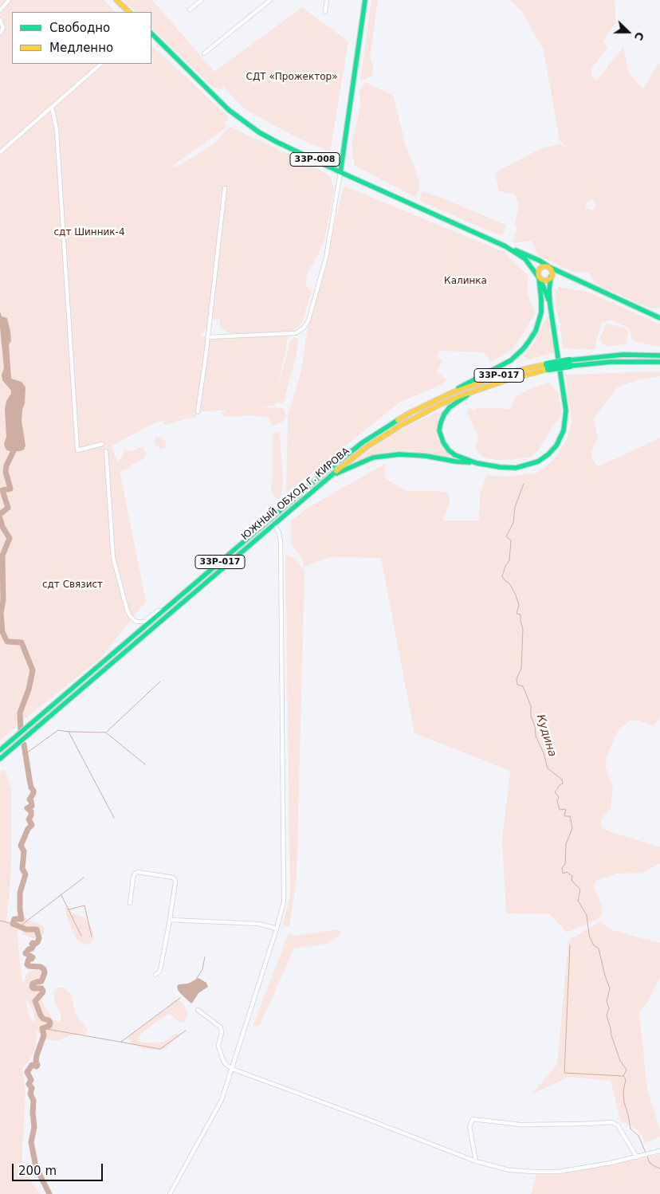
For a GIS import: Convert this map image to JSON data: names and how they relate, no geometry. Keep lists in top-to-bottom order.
{
  "streets": {
    "main road": ["33Р-008", "33Р-017", "ЮЖНЫЙ ОБХОД Г. КИРОВА"]
  },
  "water": ["Кудина"],
  "parks": [
    "СДТ «Прожектор»",
    "сдт Шинник-4",
    "Калинка",
    "сдт Связист"
  ],
  "legend": ["Свободно", "Медленно"],
  "scale_bar": "200 m",
  "north": "right"
}
